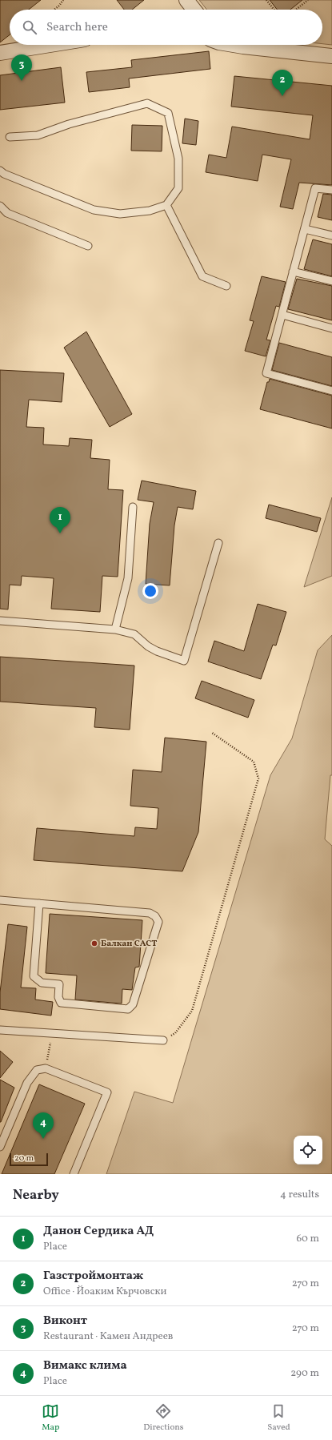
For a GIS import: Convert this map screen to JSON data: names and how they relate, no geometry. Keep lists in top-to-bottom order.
{
  "places": ["Балкан САСТ"],
  "scale_bar": "20 m",
  "page": {
    "search": "Search here",
    "pins": [
      "3",
      "2",
      "1",
      "4"
    ],
    "scale": "20 m",
    "heading": ["Nearby", "4 results"],
    "list": [
      {
        "mark": "1",
        "name": "Данон Сердика АД",
        "note": "Place",
        "value": "60 m"
      },
      {
        "mark": "2",
        "name": "Газстроймонтаж",
        "note": "Office · Йоаким Кърчовски",
        "value": "270 m"
      },
      {
        "mark": "3",
        "name": "Виконт",
        "note": "Restaurant · Камен Андреев",
        "value": "270 m"
      },
      {
        "mark": "4",
        "name": "Вимакс клима",
        "note": "Place",
        "value": "290 m"
      }
    ],
    "nav": ["Map", "Directions", "Saved"]
  }
}
